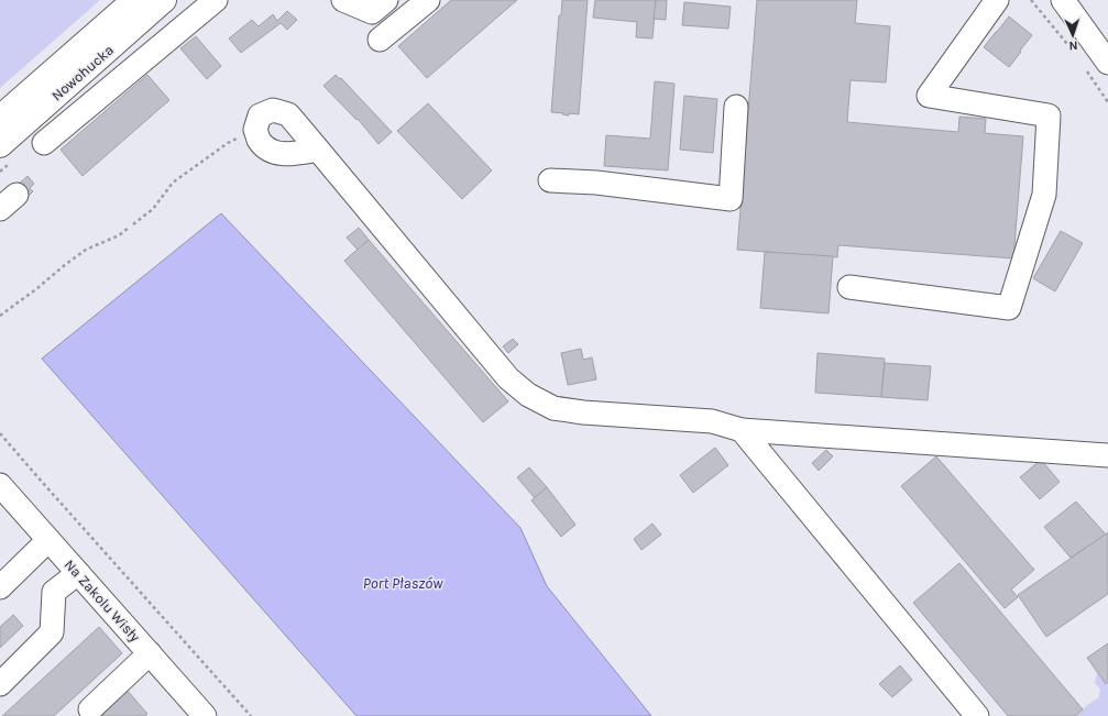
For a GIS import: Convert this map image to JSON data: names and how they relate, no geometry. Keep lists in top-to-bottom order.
{
  "streets": {
    "main road": ["Nowohucka"],
    "street": ["Na Zakolu Wisły"]
  },
  "water": ["Port Płaszów"],
  "north": "bottom"
}
